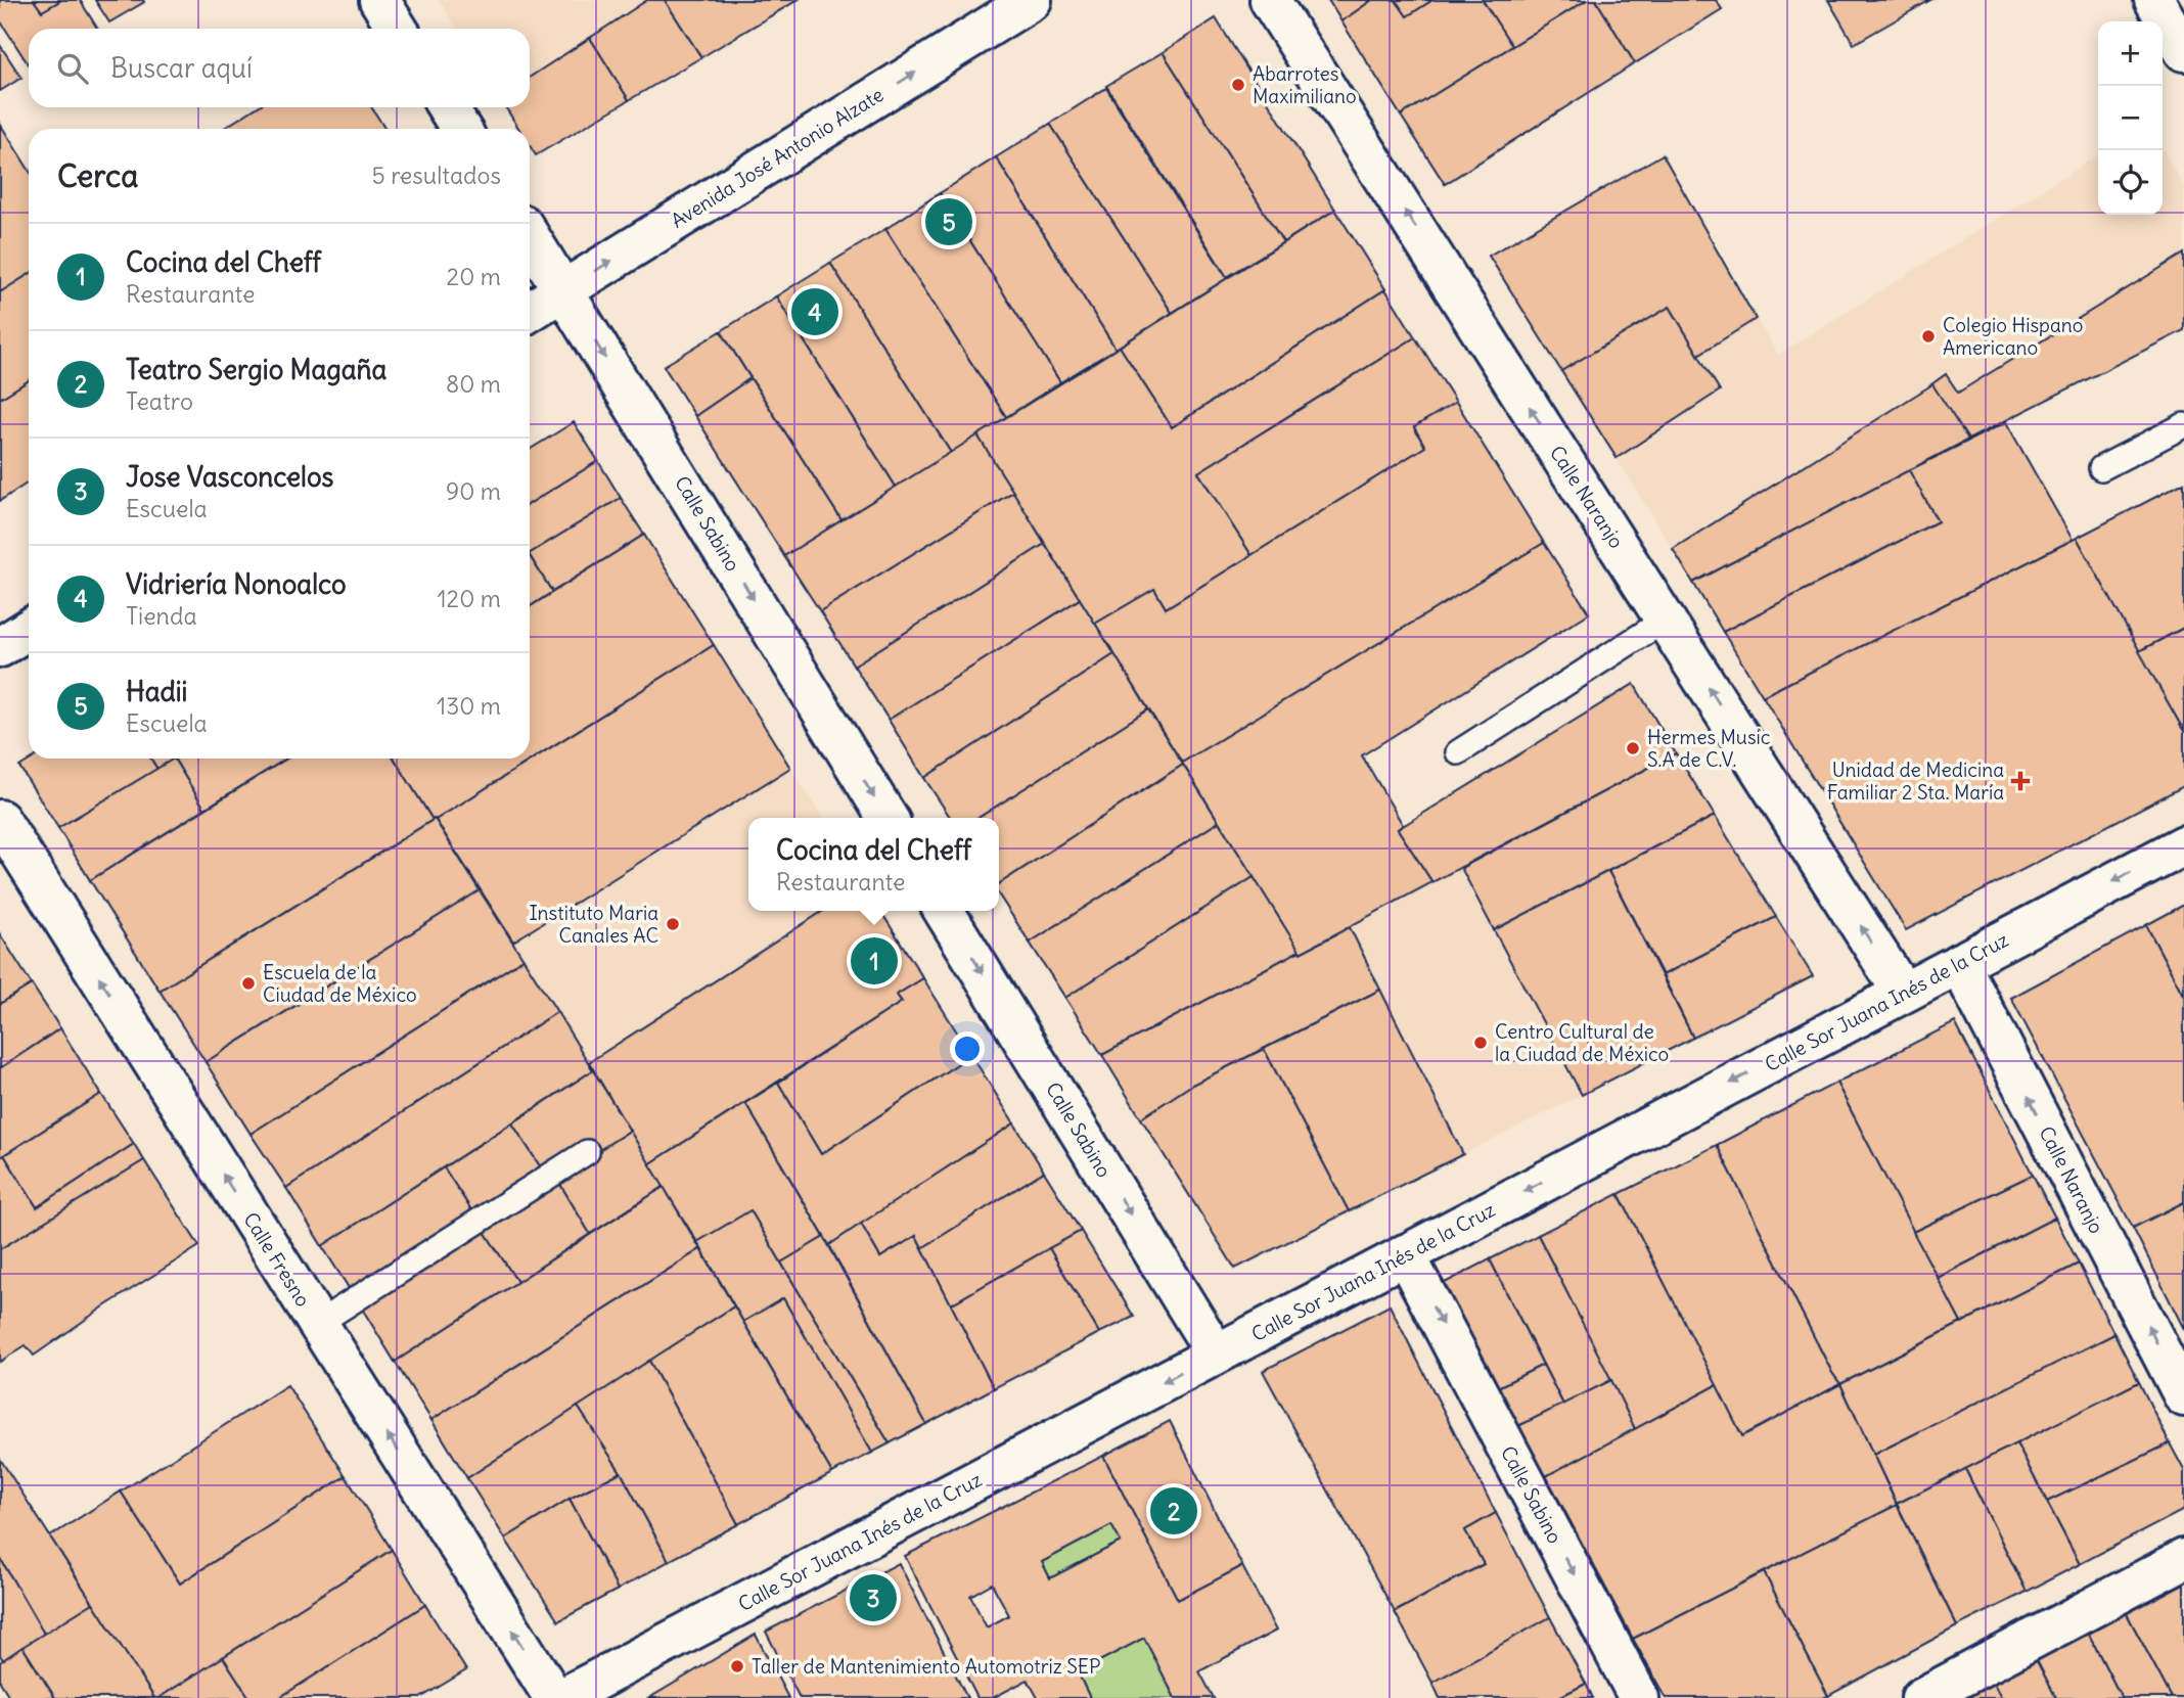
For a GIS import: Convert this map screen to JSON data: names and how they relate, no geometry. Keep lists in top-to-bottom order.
{
  "streets": {
    "street": [
      "Avenida José Antonio Alzate",
      "Calle Naranjo",
      "Calle Sabino",
      "Calle Sor Juana Inés de la Cruz",
      "Calle Fresno"
    ]
  },
  "crossings": [
    ["Avenida José Antonio Alzate", "Calle Sabino"],
    ["Calle Naranjo", "Calle Sor Juana Inés de la Cruz"],
    ["Calle Sabino", "Calle Sor Juana Inés de la Cruz"]
  ],
  "one_way": [
    "Avenida José Antonio Alzate",
    "Calle Naranjo",
    "Calle Sabino",
    "Calle Sor Juana Inés de la Cruz",
    "Calle Fresno"
  ],
  "places": {
    "other": [
      "Abarrotes Maximiliano",
      "Colegio Hispano Americano",
      "Hermes Music S.A de C.V.",
      "Instituto Maria Canales AC",
      "Escuela de la Ciudad de México",
      "Centro Cultural de la Ciudad de México",
      "Taller de Mantenimiento Automotriz SEP"
    ],
    "health": ["Unidad de Medicina Familiar 2 Sta. María"]
  },
  "page": {
    "map_buttons": ["+", "−"],
    "search": "Buscar aquí",
    "heading": ["Cerca", "5 resultados"],
    "pins": [
      "5",
      "4",
      "1",
      "2",
      "3"
    ],
    "list": [
      {
        "mark": "1",
        "name": "Cocina del Cheff",
        "note": "Restaurante",
        "value": "20 m"
      },
      {
        "mark": "2",
        "name": "Teatro Sergio Magaña",
        "note": "Teatro",
        "value": "80 m"
      },
      {
        "mark": "3",
        "name": "Jose Vasconcelos",
        "note": "Escuela",
        "value": "90 m"
      },
      {
        "mark": "4",
        "name": "Vidriería Nonoalco",
        "note": "Tienda",
        "value": "120 m"
      },
      {
        "mark": "5",
        "name": "Hadii",
        "note": "Escuela",
        "value": "130 m"
      }
    ],
    "popup": ["Cocina del Cheff", "Restaurante"]
  }
}
